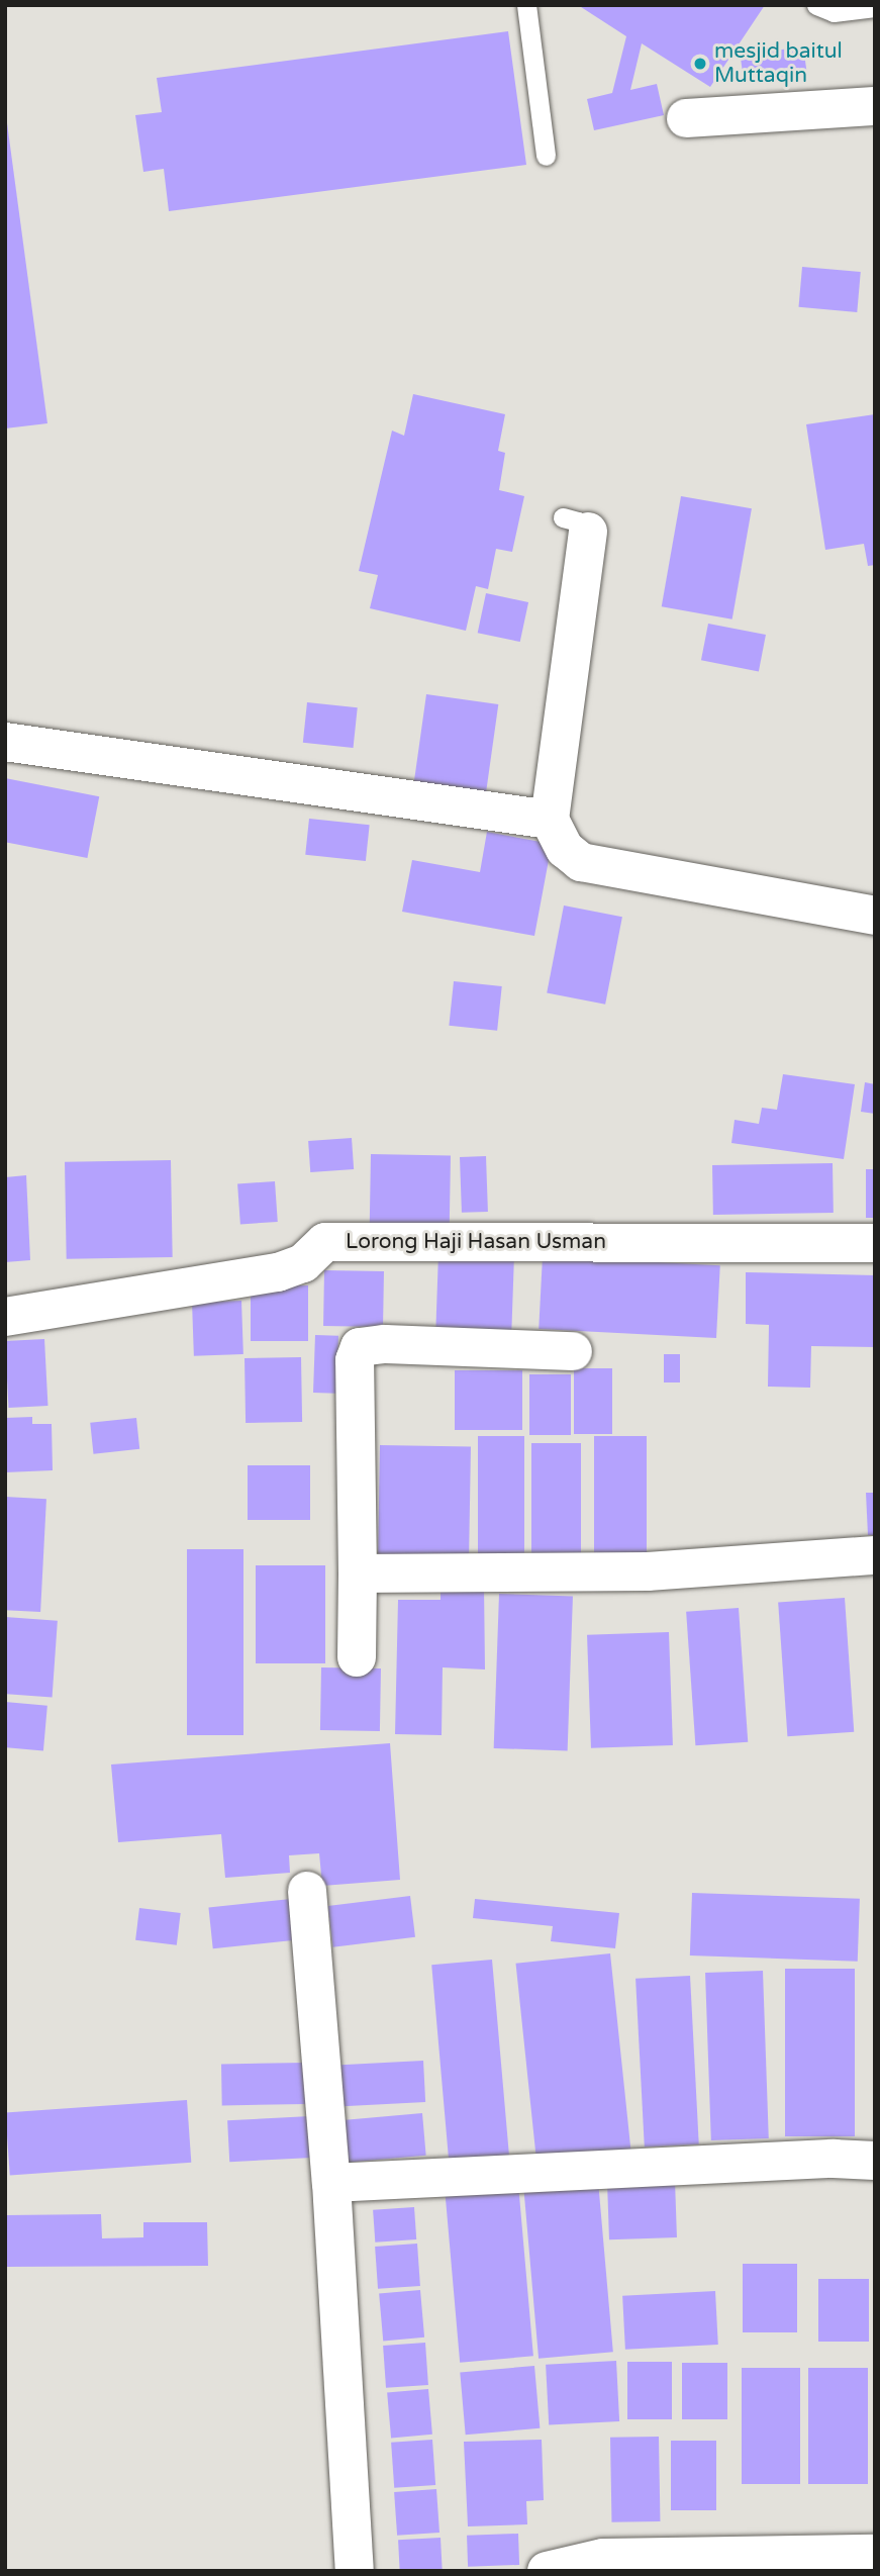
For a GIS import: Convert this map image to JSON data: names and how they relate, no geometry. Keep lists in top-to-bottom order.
{
  "streets": {
    "street": ["Lorong Haji Hasan Usman"]
  },
  "places": ["mesjid baitul Muttaqin"]
}
